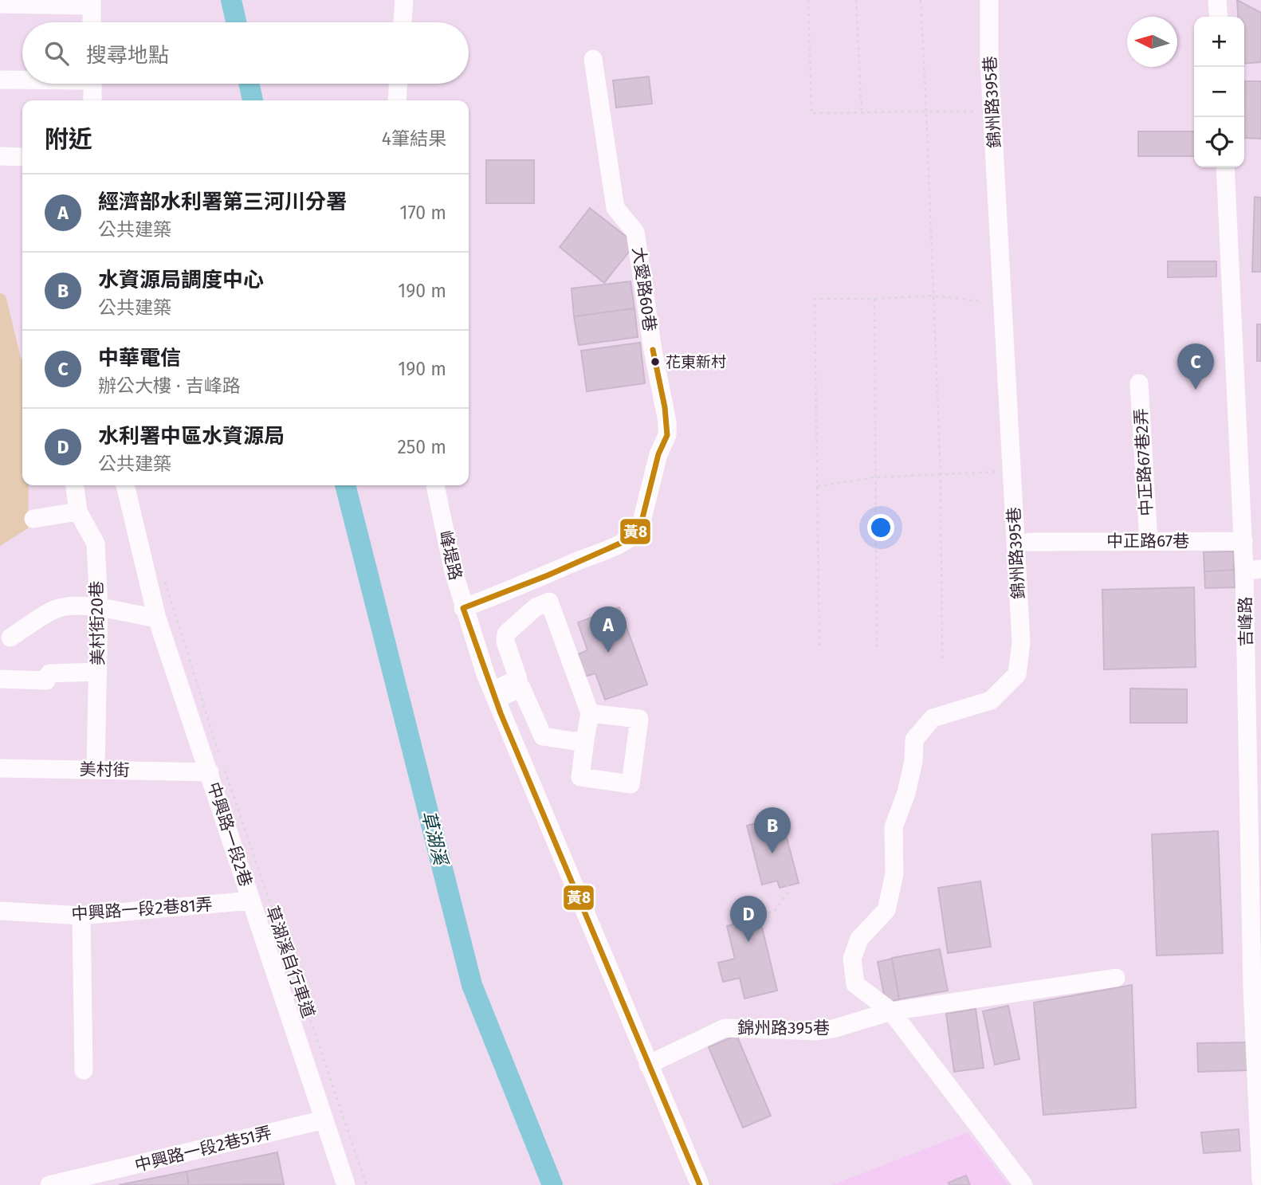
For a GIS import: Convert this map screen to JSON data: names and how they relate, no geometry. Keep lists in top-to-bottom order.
{
  "streets": {
    "street": [
      "錦州路395巷",
      "大愛路60巷",
      "中正路67巷2弄",
      "中正路67巷",
      "峰堤路",
      "吉峰路",
      "美村街20巷",
      "美村街",
      "中興路一段2巷",
      "中興路一段2巷81弄",
      "中興路一段2巷51弄"
    ],
    "path": ["草湖溪自行車道"]
  },
  "crossings": [
    ["錦州路395巷", "峰堤路"],
    ["大愛路60巷", "峰堤路"],
    ["中正路67巷2弄", "中正路67巷"],
    ["中正路67巷", "吉峰路"],
    ["美村街20巷", "美村街"],
    ["美村街", "中興路一段2巷"],
    ["美村街", "草湖溪自行車道"],
    ["中興路一段2巷", "中興路一段2巷81弄"],
    ["中興路一段2巷", "草湖溪自行車道"],
    ["中興路一段2巷", "中興路一段2巷51弄"]
  ],
  "water": ["草湖溪"],
  "places": ["花東新村"],
  "lines": ["transit line 黃8"],
  "north": "left",
  "page": {
    "map_buttons": ["+", "−"],
    "search": "搜尋地點",
    "heading": ["附近", "4筆結果"],
    "list": [
      {
        "mark": "A",
        "name": "經濟部水利署第三河川分署",
        "note": "公共建築",
        "value": "170 m"
      },
      {
        "mark": "B",
        "name": "水資源局調度中心",
        "note": "公共建築",
        "value": "190 m"
      },
      {
        "mark": "C",
        "name": "中華電信",
        "note": "辦公大樓 · 吉峰路",
        "value": "190 m"
      },
      {
        "mark": "D",
        "name": "水利署中區水資源局",
        "note": "公共建築",
        "value": "250 m"
      }
    ],
    "pins": [
      "C",
      "A",
      "B",
      "D"
    ]
  }
}
